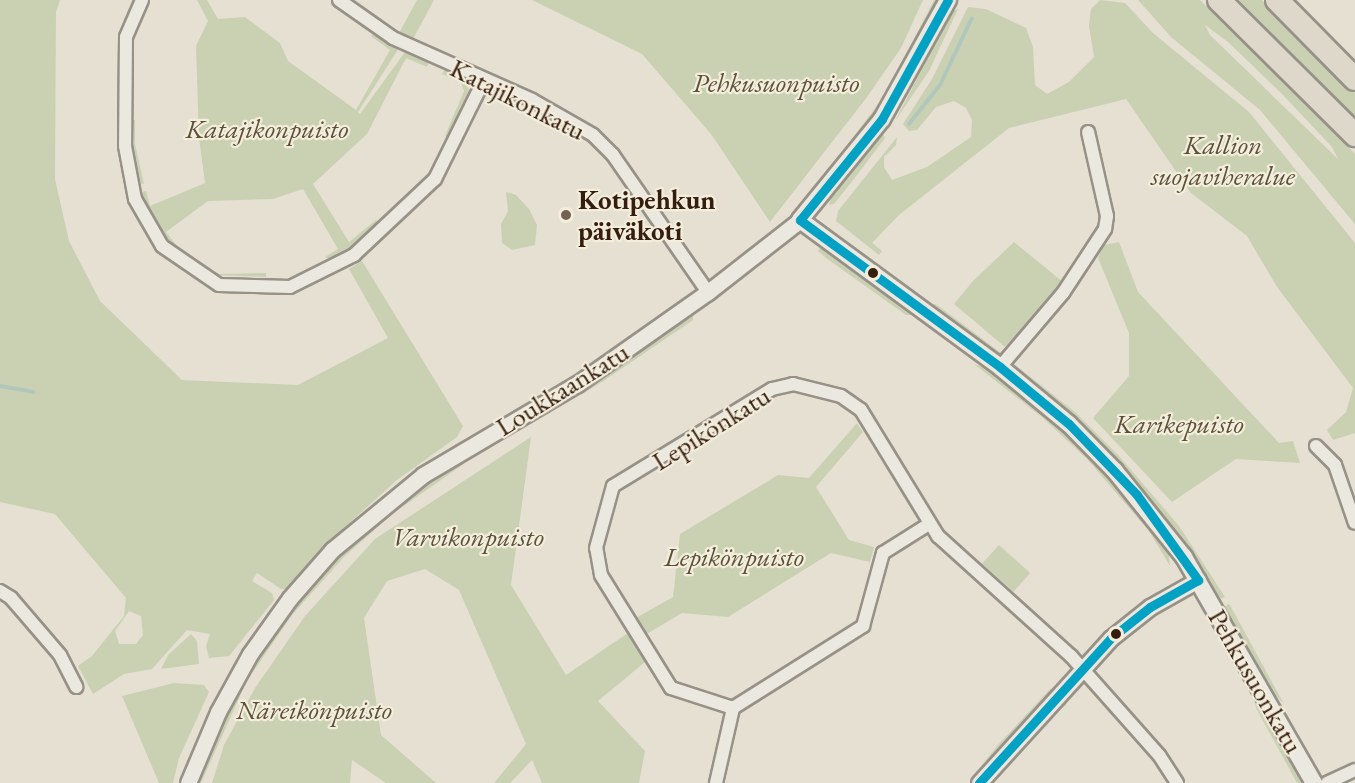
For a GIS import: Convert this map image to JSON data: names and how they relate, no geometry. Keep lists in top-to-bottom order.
{
  "streets": {
    "main road": ["Loukkaankatu", "Pehkusuonkatu"],
    "street": ["Katajikonkatu", "Lepikönkatu"]
  },
  "crossings": [
    ["Katajikonkatu", "Loukkaankatu"],
    ["Loukkaankatu", "Pehkusuonkatu"]
  ],
  "parks": [
    "Pehkusuonpuisto",
    "Katajikonpuisto",
    "Kallion suojaviheralue",
    "Karikepuisto",
    "Varvikonpuisto",
    "Lepikönpuisto",
    "Näreikönpuisto"
  ],
  "places": ["Kotipehkun päiväkoti"]
}
